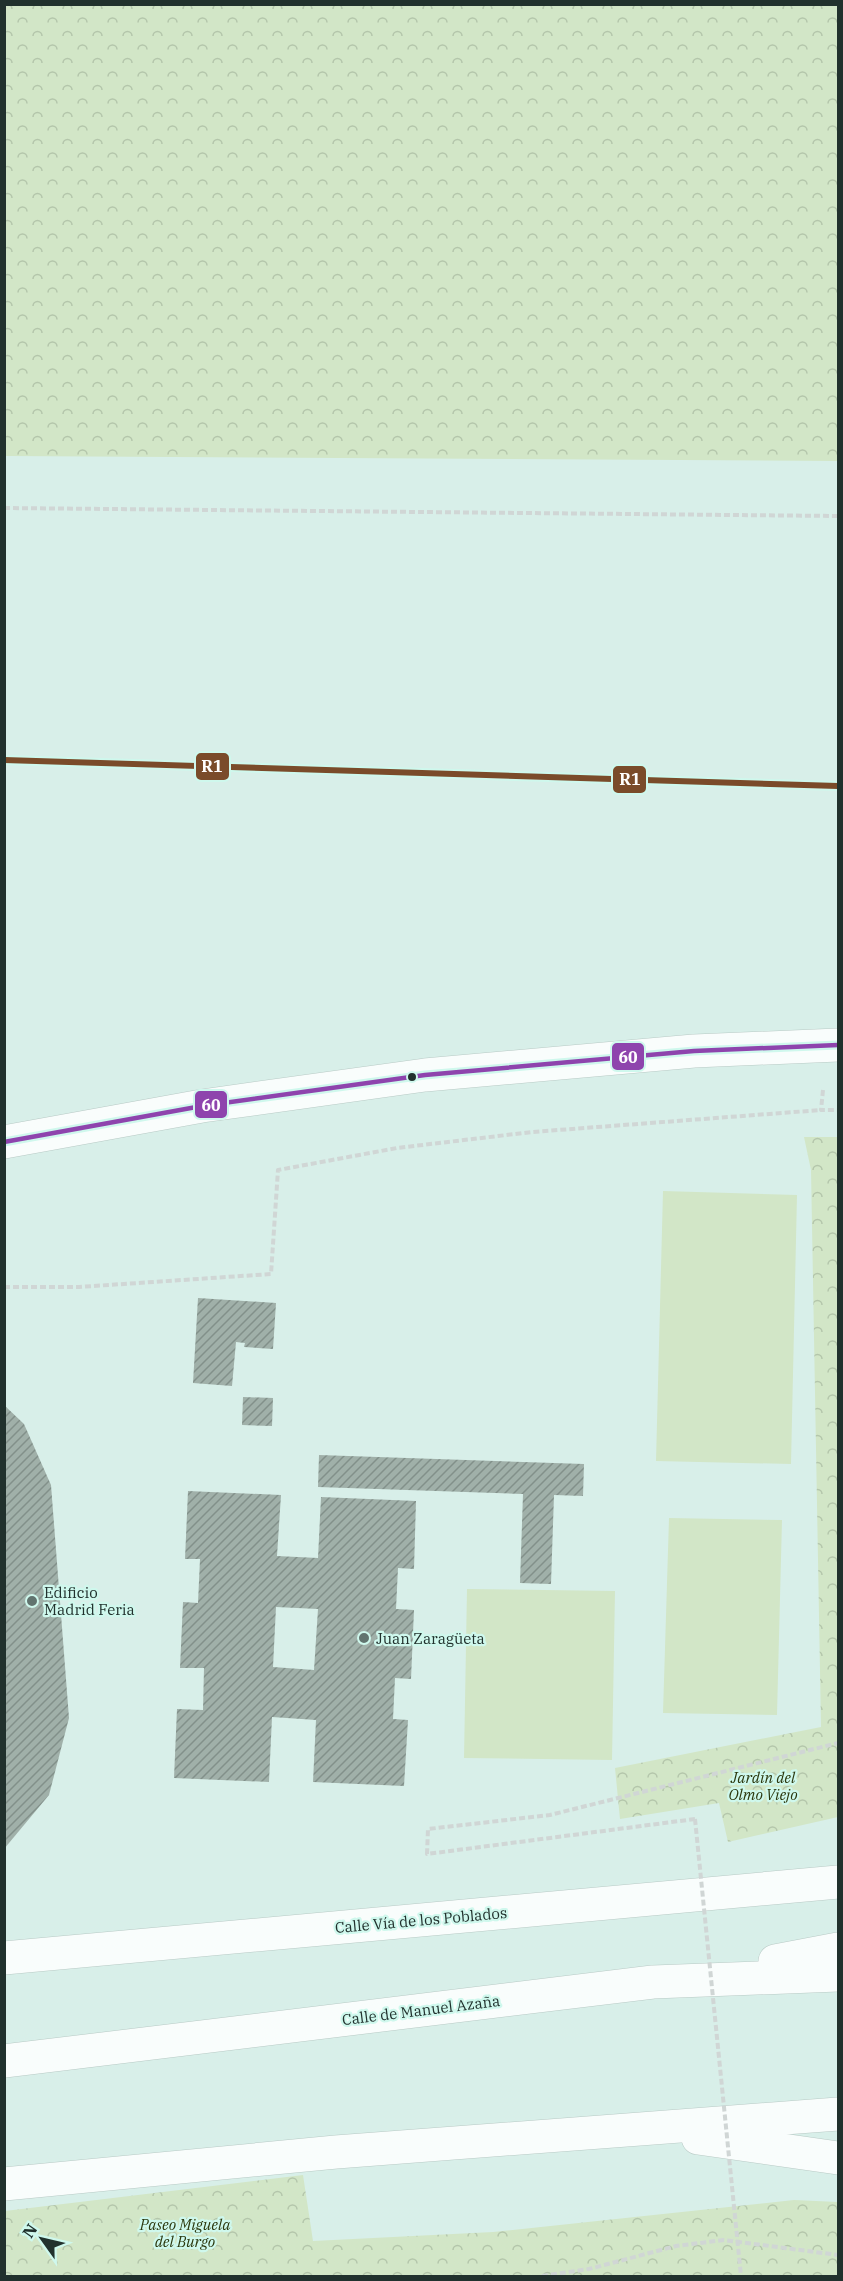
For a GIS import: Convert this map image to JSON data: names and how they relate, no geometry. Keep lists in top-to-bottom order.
{
  "streets": {
    "main road": ["Calle Vía de los Poblados", "Calle de Manuel Azaña"]
  },
  "parks": ["Jardín del Olmo Viejo", "Paseo Miguela del Burgo"],
  "places": ["Edificio Madrid Feria", "Juan Zaragüeta"],
  "lines": ["transit line R1", "transit line 60"],
  "north": "top left"
}
